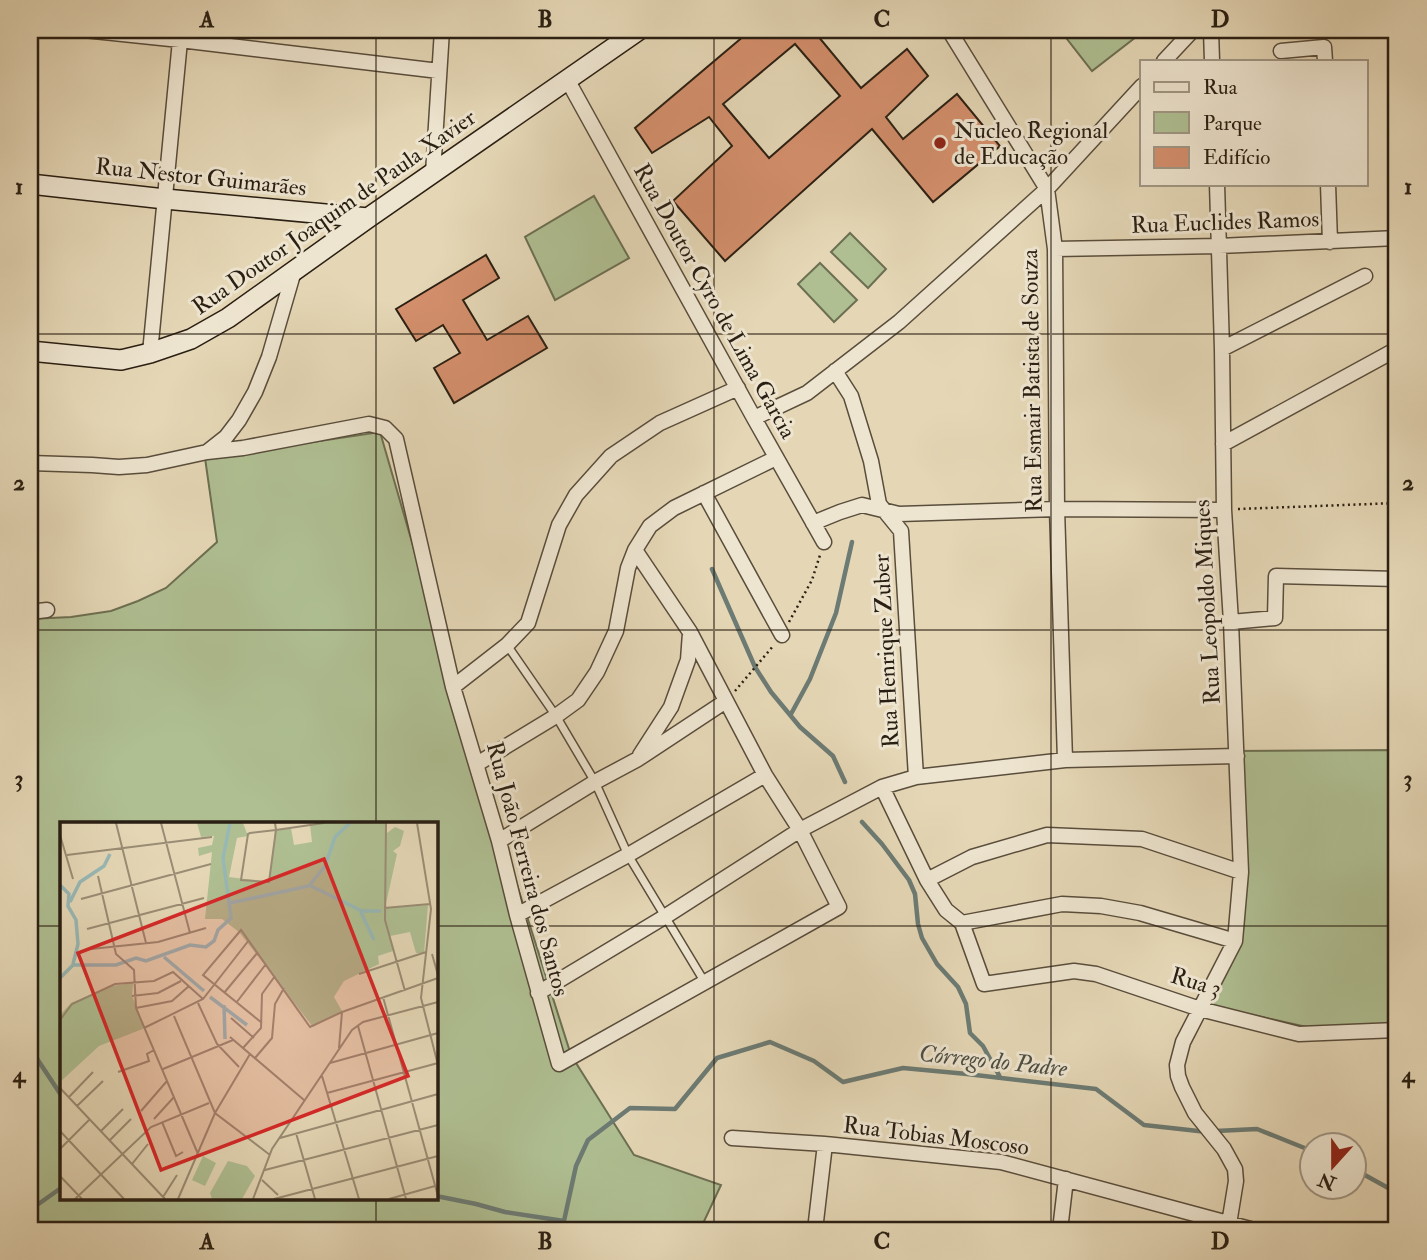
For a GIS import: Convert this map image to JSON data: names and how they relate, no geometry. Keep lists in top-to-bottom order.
{
  "streets": {
    "main road": ["Rua Nestor Guimarães", "Rua Doutor Joaquim de Paula Xavier"],
    "street": [
      "Rua Euclides Ramos",
      "Rua Doutor Cyro de Lima Garcia",
      "Rua Esmair Batista de Souza",
      "Rua Leopoldo Miques",
      "Rua Henrique Zuber",
      "Rua João Ferreira dos Santos",
      "Rua 3",
      "Rua Tobias Moscoso"
    ]
  },
  "crossings": [
    ["Rua Nestor Guimarães", "Rua Doutor Joaquim de Paula Xavier"],
    ["Rua Doutor Joaquim de Paula Xavier", "Rua Doutor Cyro de Lima Garcia"],
    ["Rua Euclides Ramos", "Rua Esmair Batista de Souza"],
    ["Rua Euclides Ramos", "Rua Leopoldo Miques"],
    ["Rua Leopoldo Miques", "Rua 3"],
    ["Rua Leopoldo Miques", "Rua Tobias Moscoso"]
  ],
  "water": ["Córrego do Padre"],
  "places": ["Nucleo Regional de Educação"],
  "legend": ["Rua", "Parque", "Edifício"],
  "north": "bottom",
  "grid": {
    "columns": [
      "A",
      "B",
      "C",
      "D"
    ],
    "rows": [
      "1",
      "2",
      "3",
      "4"
    ]
  }
}
